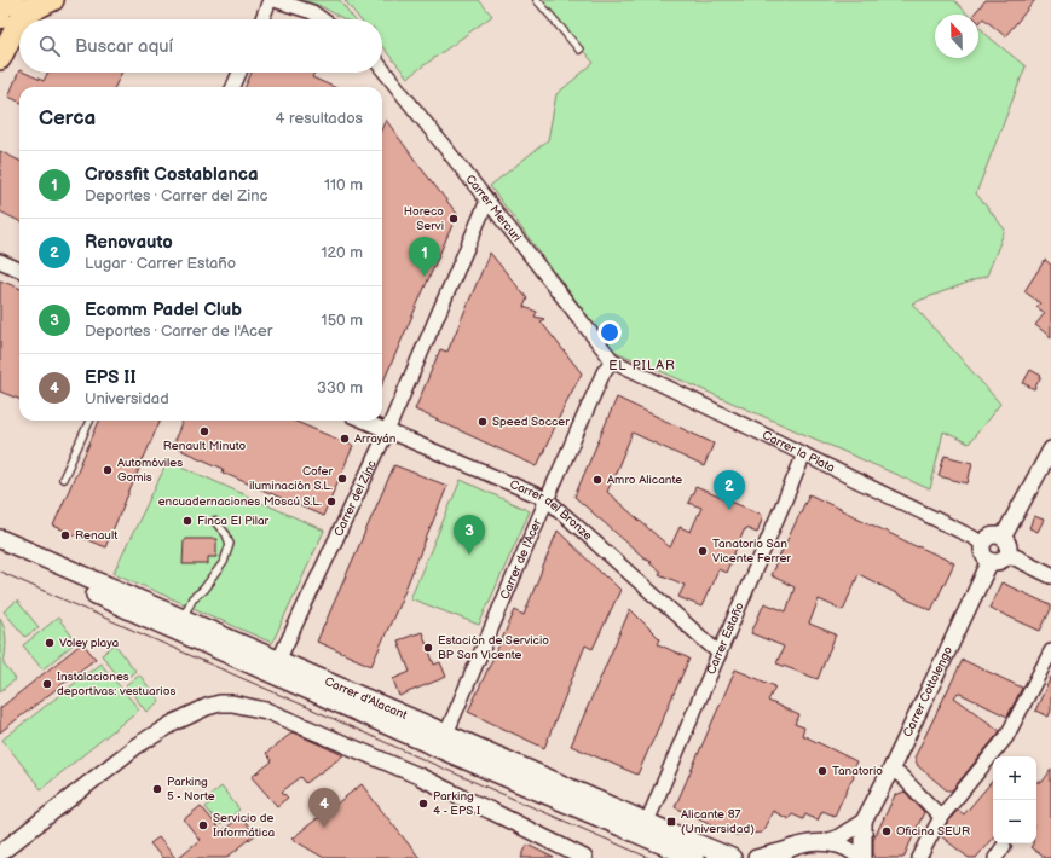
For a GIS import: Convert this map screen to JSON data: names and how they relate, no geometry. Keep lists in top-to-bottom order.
{
  "streets": {
    "main road": ["Carrer d'Alacant"],
    "street": [
      "Carrer Mercuri",
      "Carrer la Plata",
      "Carrer del Zinc",
      "Carrer del Bronze",
      "Carrer de l'Acer",
      "Carrer Estaño",
      "Carrer Cottolengo"
    ]
  },
  "crossings": [
    ["Carrer Mercuri", "Carrer la Plata"],
    ["Carrer Mercuri", "Carrer del Zinc"],
    ["Carrer Mercuri", "Carrer de l'Acer"],
    ["Carrer la Plata", "Carrer de l'Acer"],
    ["Carrer la Plata", "Carrer Estaño"],
    ["Carrer la Plata", "Carrer Cottolengo"],
    ["Carrer del Zinc", "Carrer del Bronze"],
    ["Carrer del Zinc", "Carrer d'Alacant"],
    ["Carrer del Bronze", "Carrer de l'Acer"],
    ["Carrer del Bronze", "Carrer Estaño"],
    ["Carrer de l'Acer", "Carrer d'Alacant"],
    ["Carrer Estaño", "Carrer d'Alacant"]
  ],
  "districts": ["EL PILAR"],
  "places": {
    "other": [
      "Horeco Servi",
      "Speed Soccer",
      "Renault Minuto",
      "Arrayán",
      "Automóviles Gomis",
      "Cofer iluminación S.L.",
      "Amro Alicante",
      "encuadernaciones Moscú S.L.",
      "Finca El Pilar",
      "Renault",
      "Tanatorio San Vicente Ferrer",
      "Voley playa",
      "Estación de Servicio BP San Vicente",
      "Instalaciones deportivas: vestuarios",
      "Tanatorio",
      "Parking 5 - Norte",
      "Parking 4 - EPS I",
      "Servicio de Informática",
      "Oficina SEUR"
    ],
    "transit": ["Alicante 87 (Universidad)"]
  },
  "north": "top",
  "page": {
    "search": "Buscar aquí",
    "heading": ["Cerca", "4 resultados"],
    "list": [
      {
        "mark": "1",
        "name": "Crossfit Costablanca",
        "note": "Deportes · Carrer del Zinc",
        "value": "110 m"
      },
      {
        "mark": "2",
        "name": "Renovauto",
        "note": "Lugar · Carrer Estaño",
        "value": "120 m"
      },
      {
        "mark": "3",
        "name": "Ecomm Padel Club",
        "note": "Deportes · Carrer de l'Acer",
        "value": "150 m"
      },
      {
        "mark": "4",
        "name": "EPS II",
        "note": "Universidad",
        "value": "330 m"
      }
    ],
    "pins": [
      "1",
      "2",
      "3",
      "4"
    ],
    "map_buttons": ["+", "−"]
  }
}
